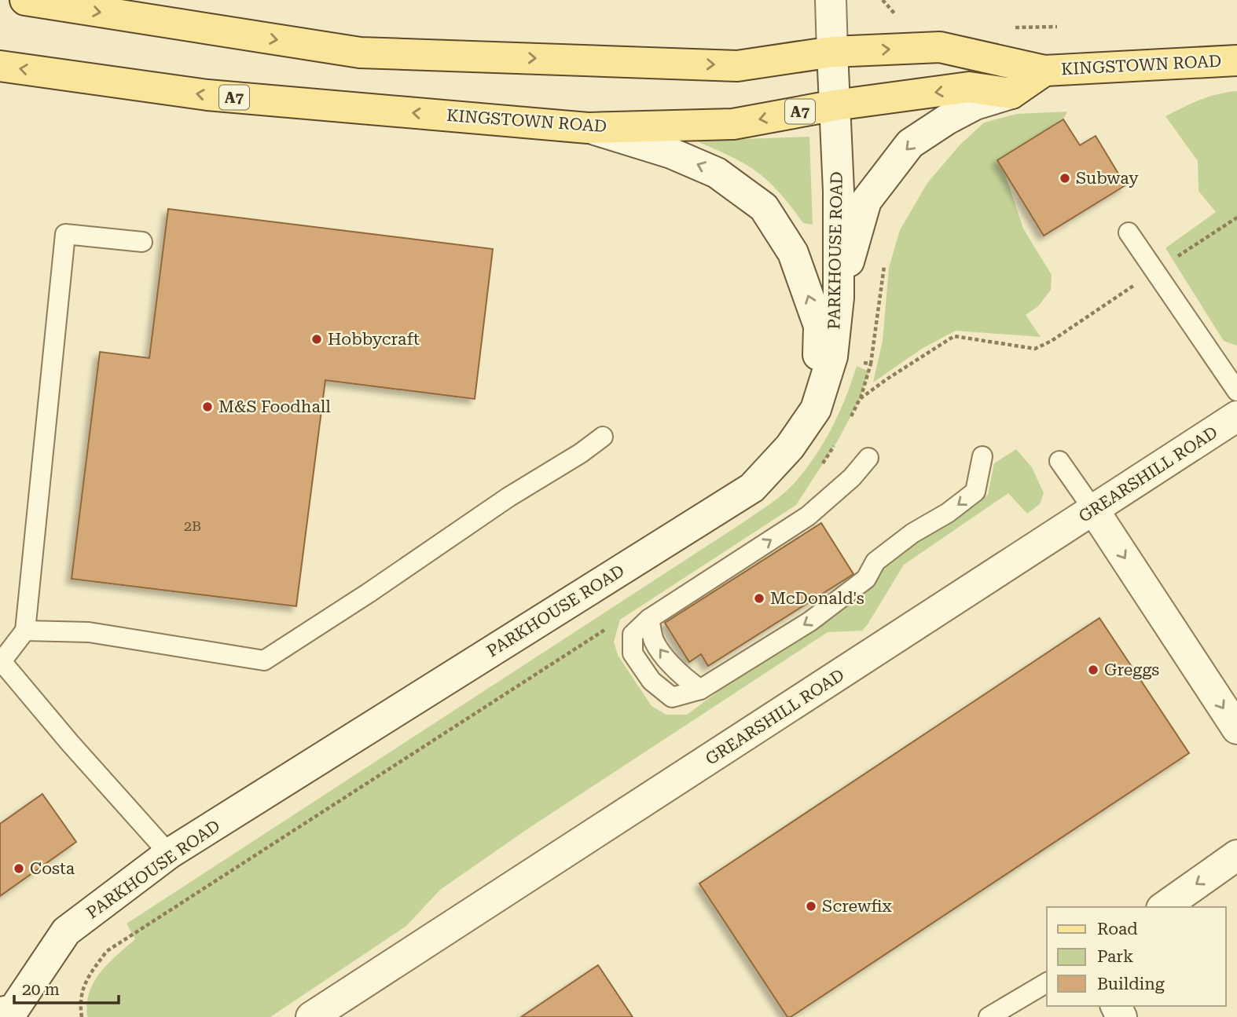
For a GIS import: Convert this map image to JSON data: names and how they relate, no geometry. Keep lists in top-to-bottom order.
{
  "streets": {
    "main road": ["KINGSTOWN ROAD", "A7"],
    "street": ["PARKHOUSE ROAD", "GREARSHILL ROAD"]
  },
  "crossings": [
    ["KINGSTOWN ROAD", "PARKHOUSE ROAD"]
  ],
  "places": [
    "Subway",
    "Hobbycraft",
    "M&S Foodhall",
    "McDonald's",
    "Greggs",
    "Costa",
    "Screwfix"
  ],
  "house_numbers": ["2B"],
  "legend": ["Road", "Park", "Building"],
  "scale_bar": "20 m"
}
